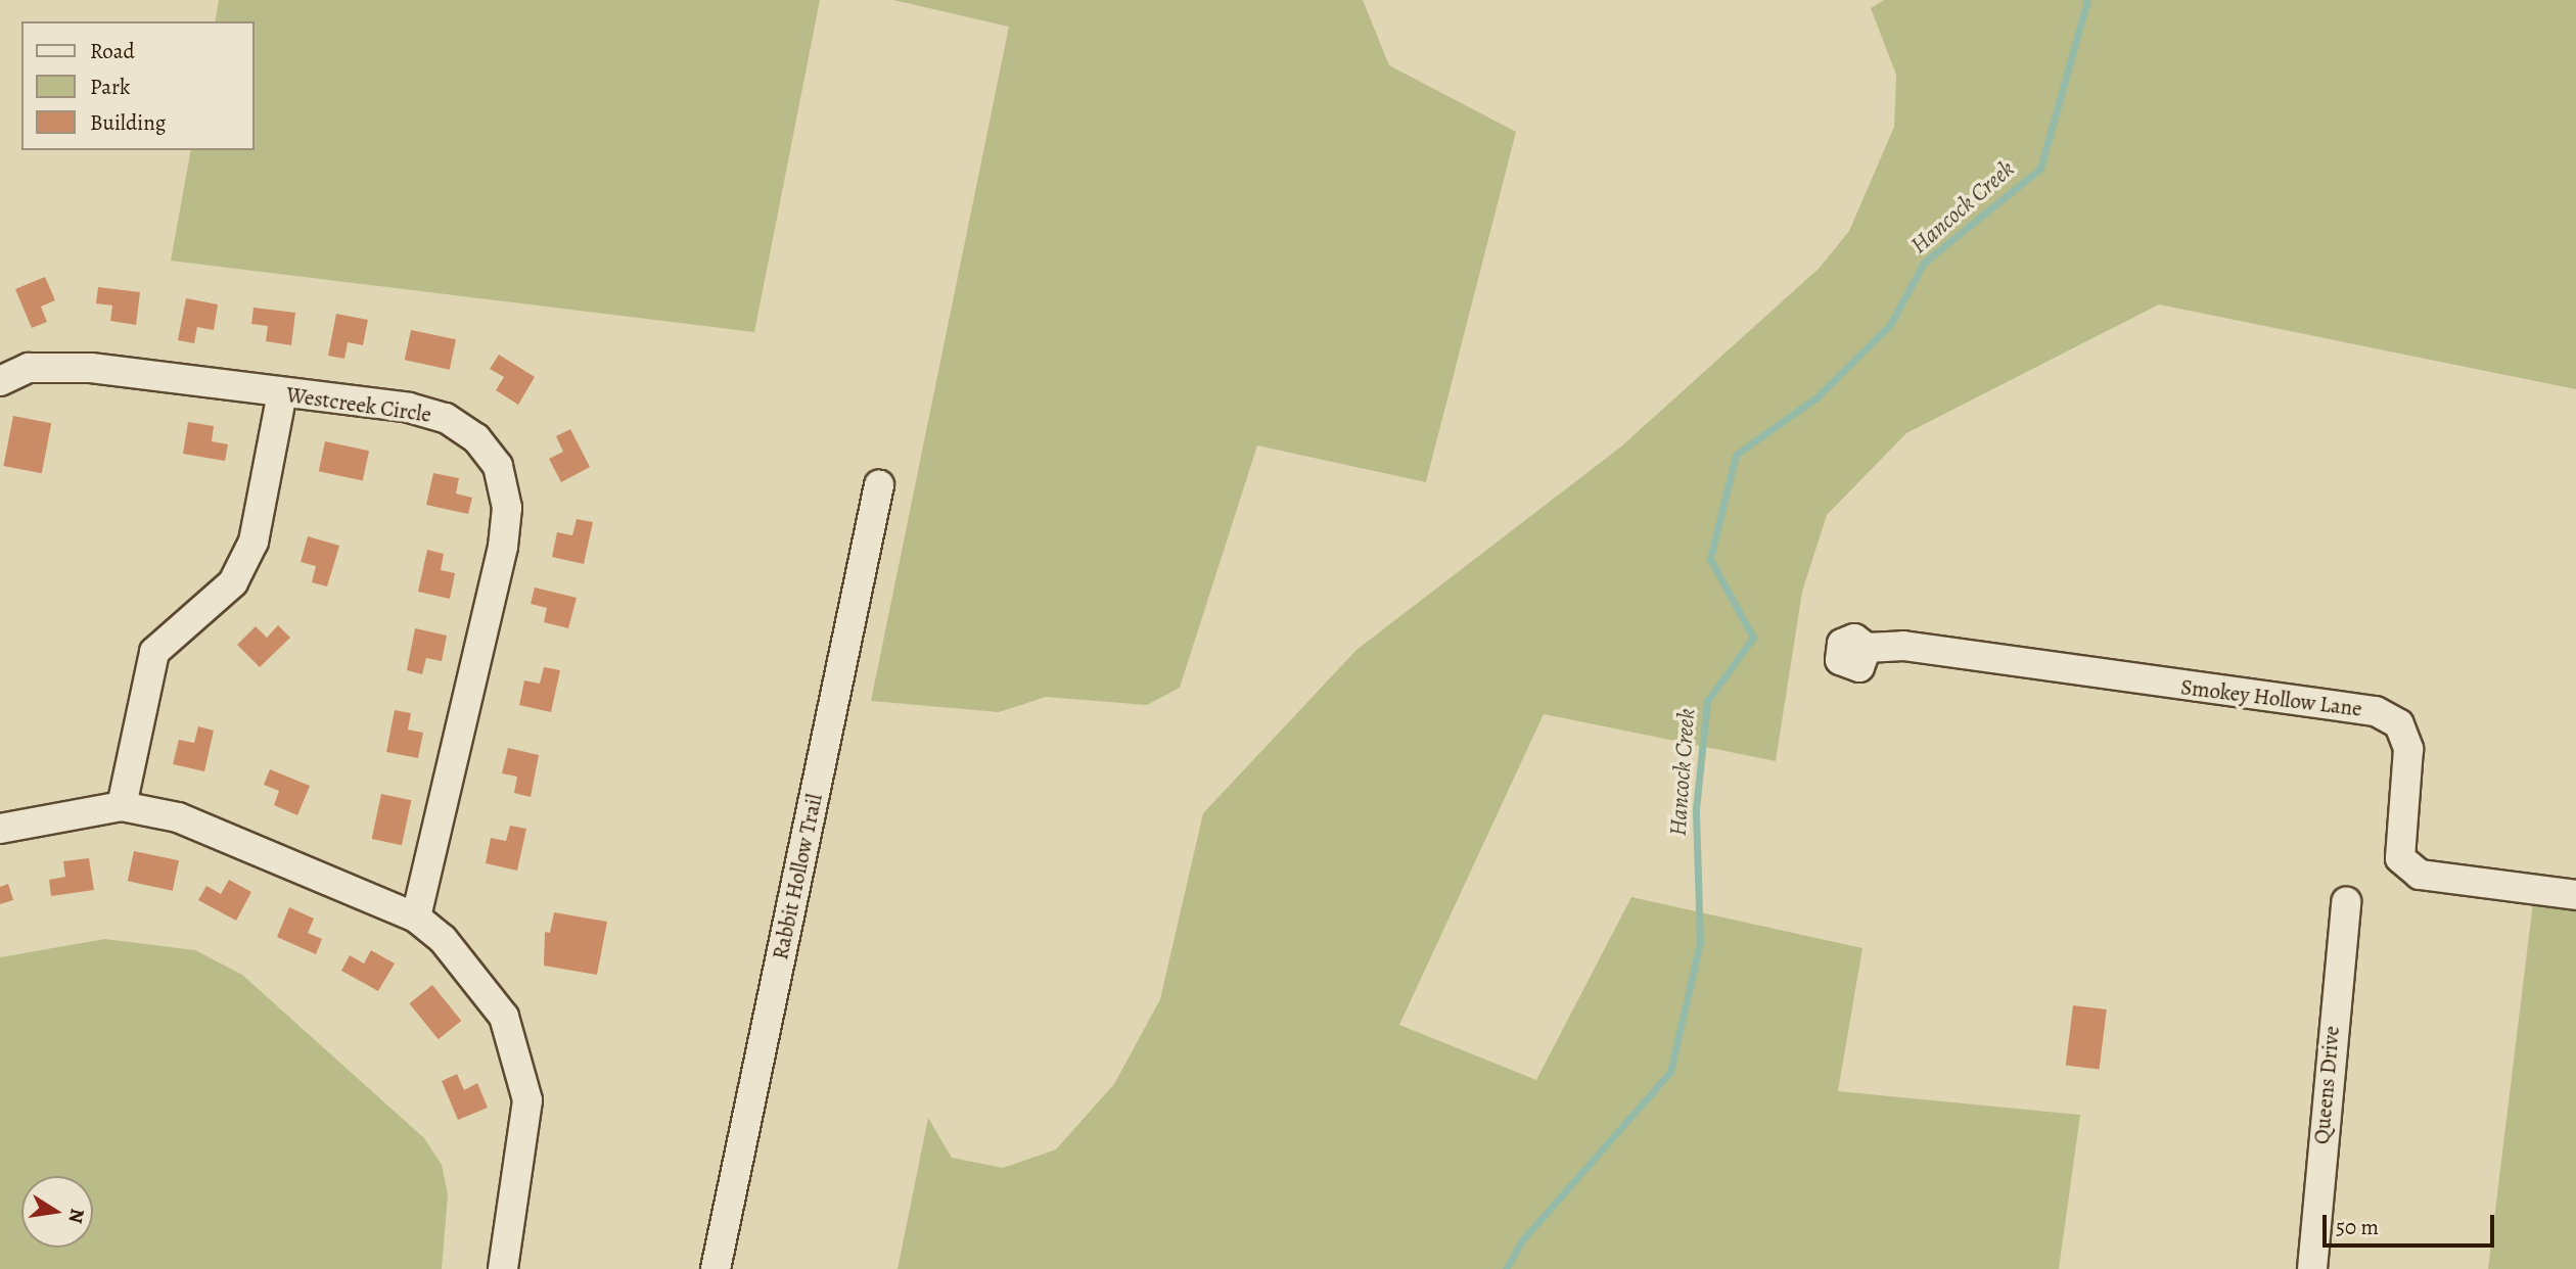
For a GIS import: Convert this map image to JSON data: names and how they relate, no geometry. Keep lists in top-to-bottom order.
{
  "streets": {
    "street": [
      "Westcreek Circle",
      "Smokey Hollow Lane",
      "Rabbit Hollow Trail",
      "Queens Drive"
    ]
  },
  "water": ["Hancock Creek"],
  "legend": ["Road", "Park", "Building"],
  "scale_bar": "50 m",
  "north": "right"
}
